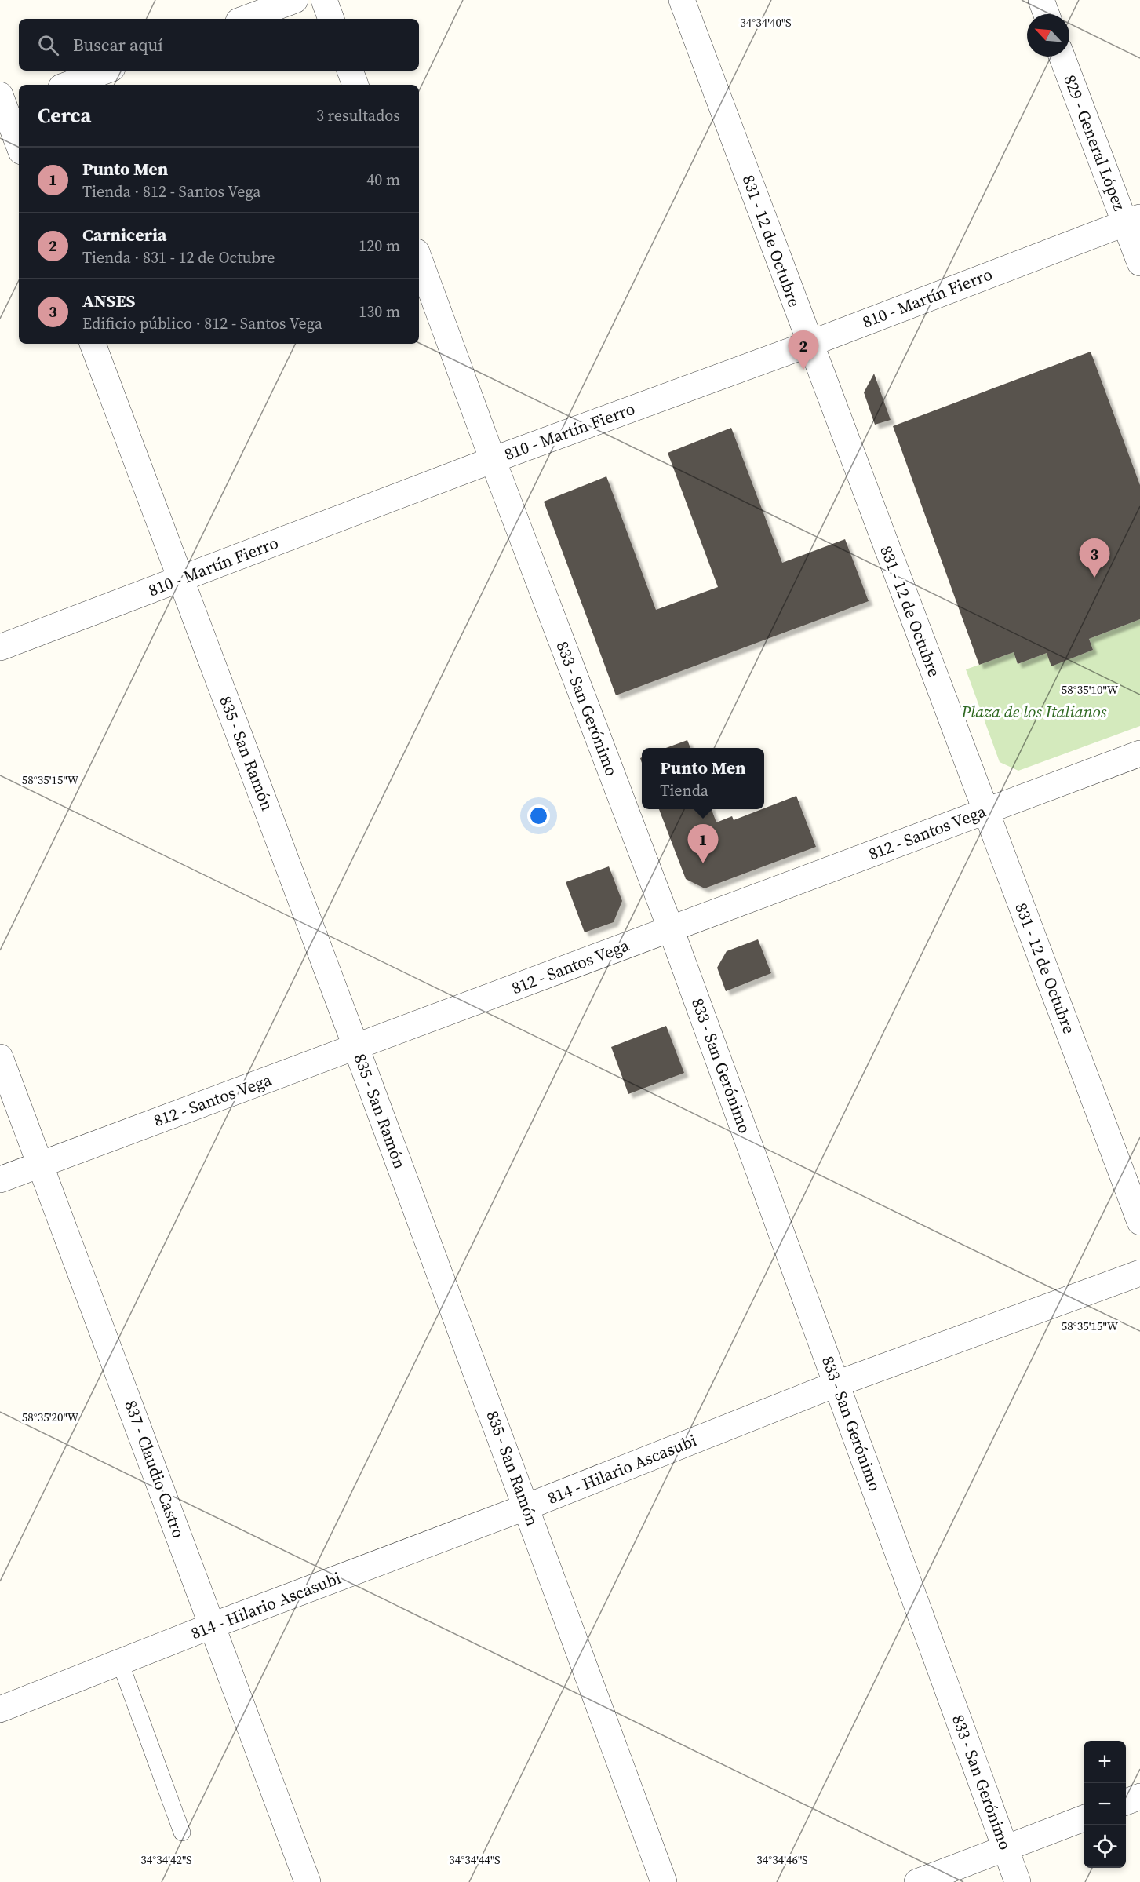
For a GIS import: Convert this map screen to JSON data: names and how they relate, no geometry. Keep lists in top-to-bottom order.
{
  "streets": {
    "street": [
      "829 - General López",
      "831 - 12 de Octubre",
      "810 - Martín Fierro",
      "833 - San Gerónimo",
      "835 - San Ramón",
      "812 - Santos Vega",
      "837 - Claudio Castro",
      "814 - Hilario Ascasubi"
    ]
  },
  "crossings": [
    ["829 - General López", "810 - Martín Fierro"],
    ["831 - 12 de Octubre", "810 - Martín Fierro"],
    ["831 - 12 de Octubre", "812 - Santos Vega"],
    ["810 - Martín Fierro", "833 - San Gerónimo"],
    ["810 - Martín Fierro", "835 - San Ramón"],
    ["833 - San Gerónimo", "812 - Santos Vega"],
    ["833 - San Gerónimo", "814 - Hilario Ascasubi"],
    ["835 - San Ramón", "812 - Santos Vega"],
    ["835 - San Ramón", "814 - Hilario Ascasubi"],
    ["812 - Santos Vega", "837 - Claudio Castro"],
    ["837 - Claudio Castro", "814 - Hilario Ascasubi"]
  ],
  "parks": ["Plaza de los Italianos"],
  "north": "top left",
  "page": {
    "search": "Buscar aquí",
    "heading": ["Cerca", "3 resultados"],
    "list": [
      {
        "mark": "1",
        "name": "Punto Men",
        "note": "Tienda · 812 - Santos Vega",
        "value": "40 m"
      },
      {
        "mark": "2",
        "name": "Carniceria",
        "note": "Tienda · 831 - 12 de Octubre",
        "value": "120 m"
      },
      {
        "mark": "3",
        "name": "ANSES",
        "note": "Edificio público · 812 - Santos Vega",
        "value": "130 m"
      }
    ],
    "pins": ["2", "3", "1"],
    "popup": ["Punto Men", "Tienda"],
    "map_buttons": ["+", "−"]
  },
  "coordinates": [
    "34°34'40\"S",
    "58°35'10\"W",
    "58°35'15\"W",
    "58°35'20\"W",
    "34°34'42\"S",
    "34°34'44\"S",
    "34°34'46\"S"
  ]
}
